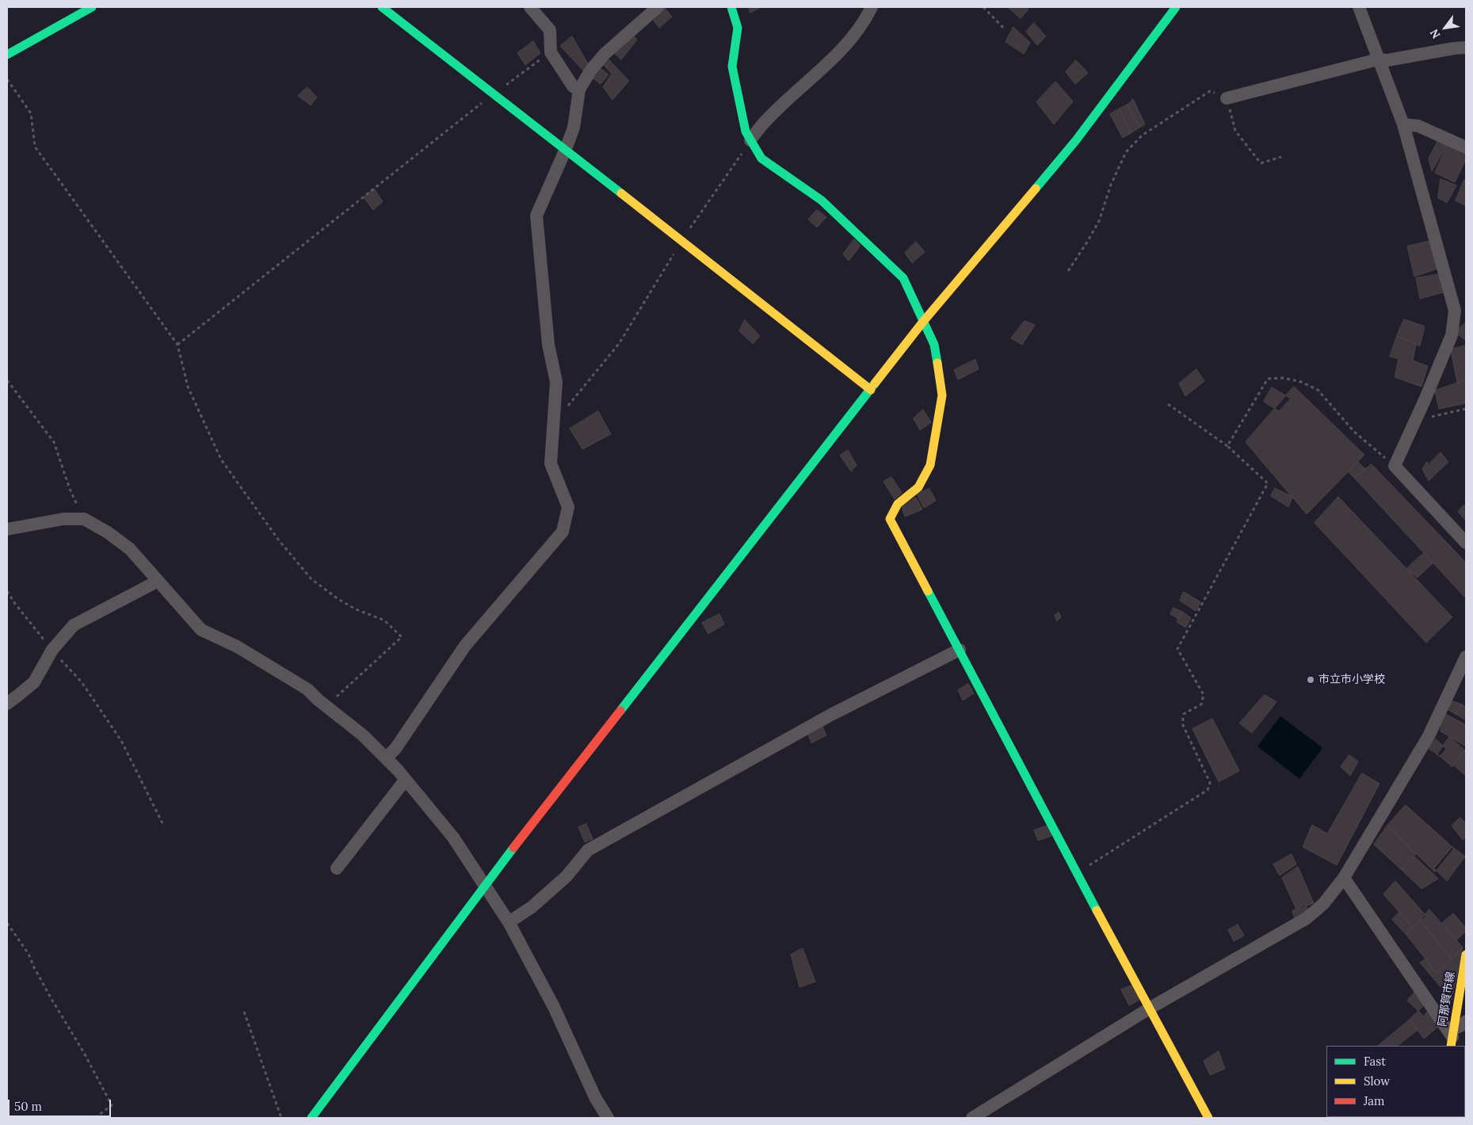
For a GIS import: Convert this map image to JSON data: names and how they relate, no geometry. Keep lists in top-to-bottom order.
{
  "streets": {
    "street": ["阿那賀市線"]
  },
  "places": ["市立市小学校"],
  "legend": ["Fast", "Slow", "Jam"],
  "scale_bar": "50 m",
  "north": "bottom left"
}
